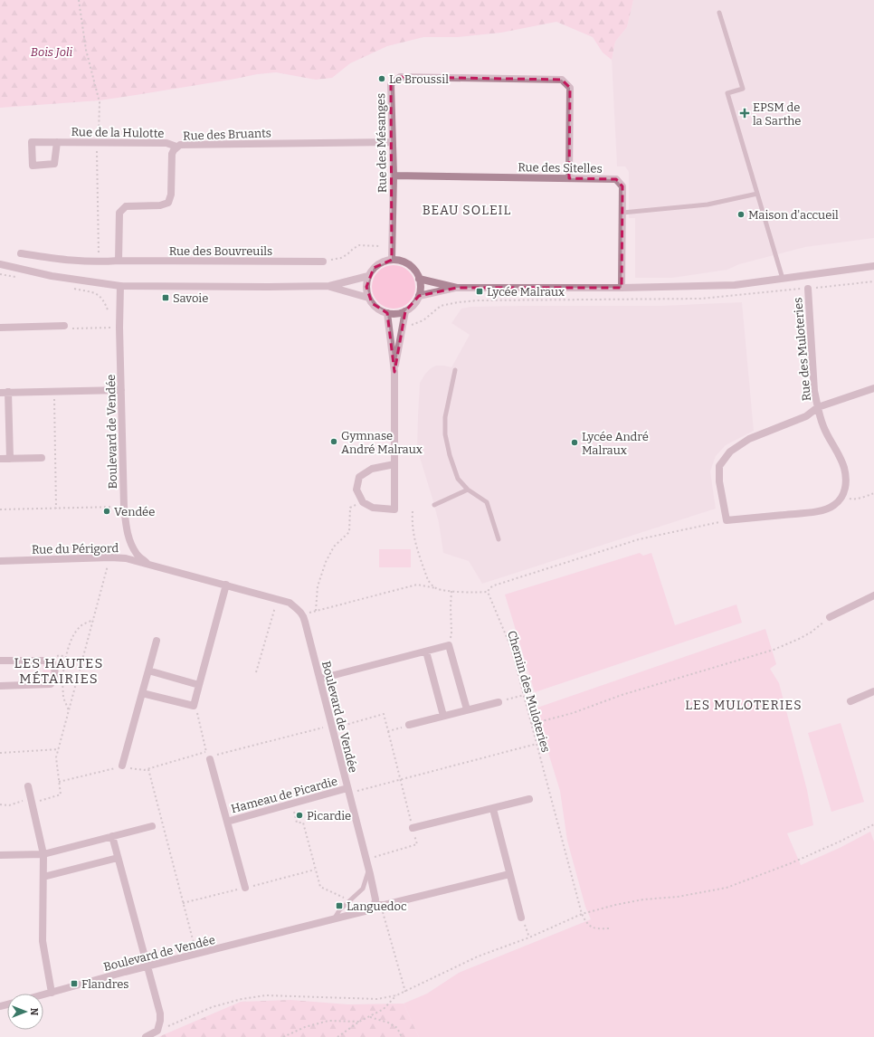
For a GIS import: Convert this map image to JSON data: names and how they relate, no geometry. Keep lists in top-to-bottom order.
{
  "streets": {
    "street": [
      "Rue de la Hulotte",
      "Rue des Bruants",
      "Rue des Mésanges",
      "Rue des Sitelles",
      "Rue des Bouvreuils",
      "Rue des Muloteries",
      "Boulevard de Vendée",
      "Rue du Périgord",
      "Hameau de Picardie"
    ],
    "path": ["Chemin des Muloteries"]
  },
  "crossings": [
    ["Rue de la Hulotte", "Rue des Bruants"],
    ["Rue des Bruants", "Rue des Mésanges"],
    ["Rue des Bruants", "Rue des Bouvreuils"],
    ["Rue des Mésanges", "Rue des Sitelles"],
    ["Boulevard de Vendée", "Rue du Périgord"],
    ["Boulevard de Vendée", "Hameau de Picardie"]
  ],
  "districts": ["BEAU SOLEIL", "LES HAUTES MÉTAIRIES", "LES MULOTERIES"],
  "parks": ["Bois Joli"],
  "places": {
    "other": [
      "Le Broussil",
      "Maison d'accueil",
      "Gymnase André Malraux",
      "Lycée André Malraux",
      "Vendée",
      "Picardie"
    ],
    "health": ["EPSM de la Sarthe"],
    "transit": [
      "Lycée Malraux",
      "Savoie",
      "Languedoc",
      "Flandres"
    ]
  },
  "north": "right"
}
